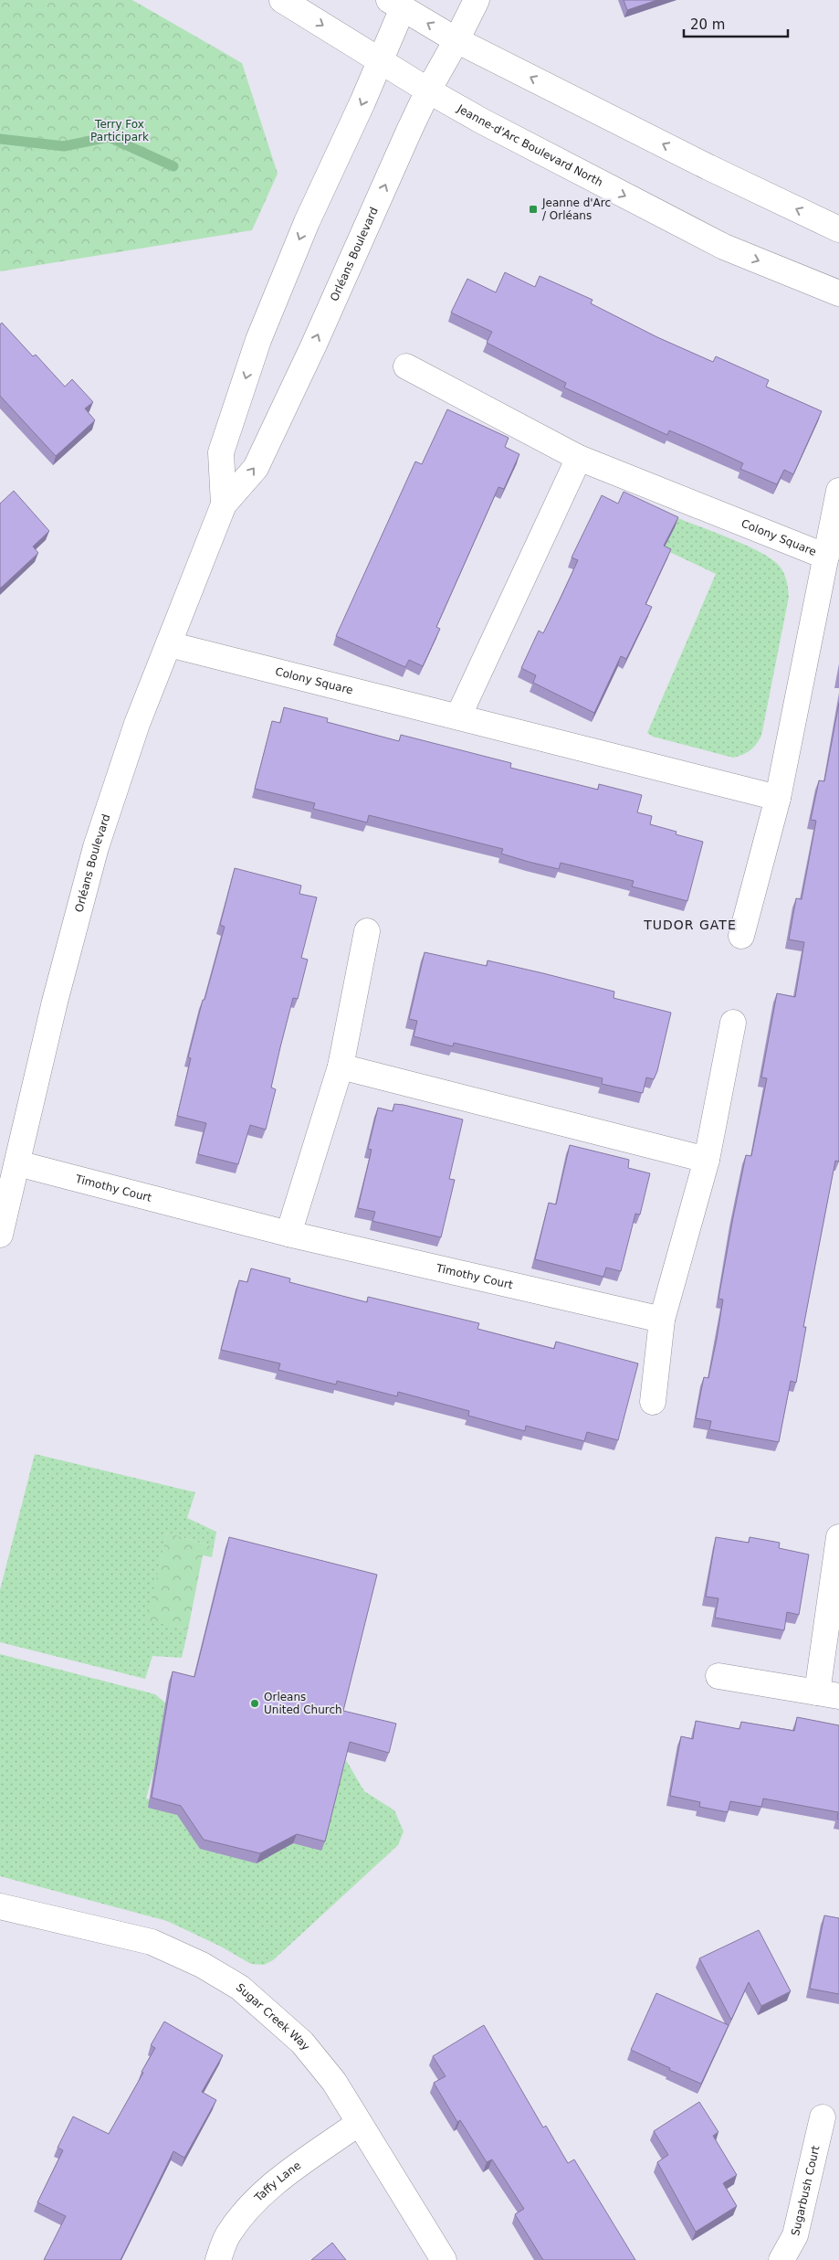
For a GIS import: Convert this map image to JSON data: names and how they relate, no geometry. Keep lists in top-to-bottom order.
{
  "streets": {
    "street": [
      "Jeanne-d'Arc Boulevard North",
      "Orléans Boulevard",
      "Colony Square",
      "Timothy Court",
      "Sugar Creek Way",
      "Taffy Lane",
      "Sugarbush Court"
    ]
  },
  "crossings": [
    ["Jeanne-d'Arc Boulevard North", "Orléans Boulevard"],
    ["Orléans Boulevard", "Colony Square"],
    ["Orléans Boulevard", "Timothy Court"],
    ["Sugar Creek Way", "Taffy Lane"]
  ],
  "districts": ["TUDOR GATE"],
  "parks": ["Terry Fox Participark"],
  "places": {
    "transit": ["Jeanne d'Arc / Orléans"],
    "other": ["Orleans United Church"]
  },
  "scale_bar": "20 m"
}
